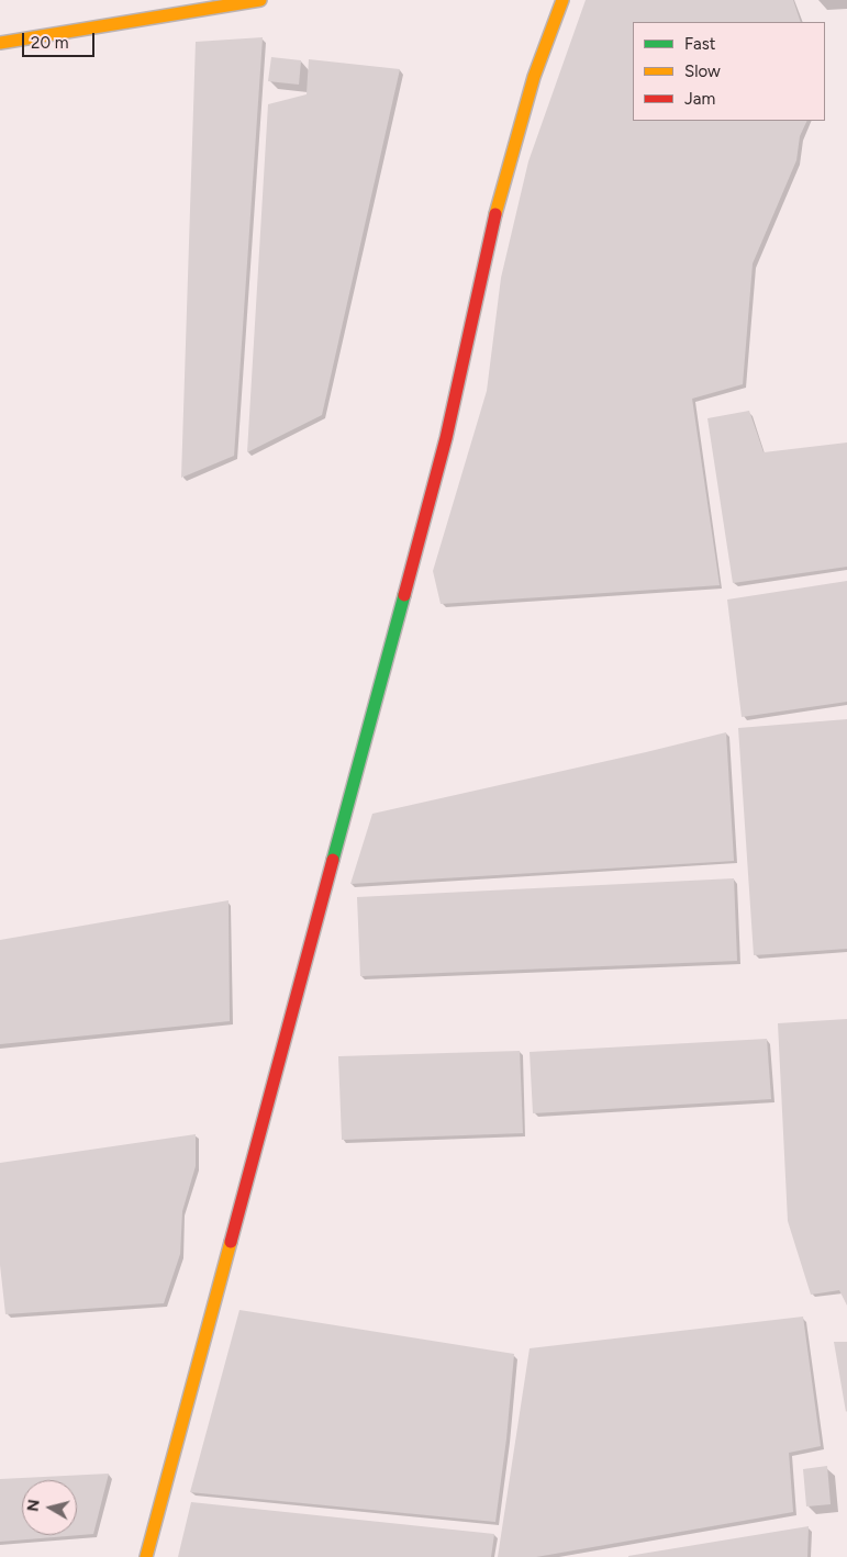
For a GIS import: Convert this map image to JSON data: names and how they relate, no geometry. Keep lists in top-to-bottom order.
{
  "legend": ["Fast", "Slow", "Jam"],
  "scale_bar": "20 m",
  "north": "left"
}
